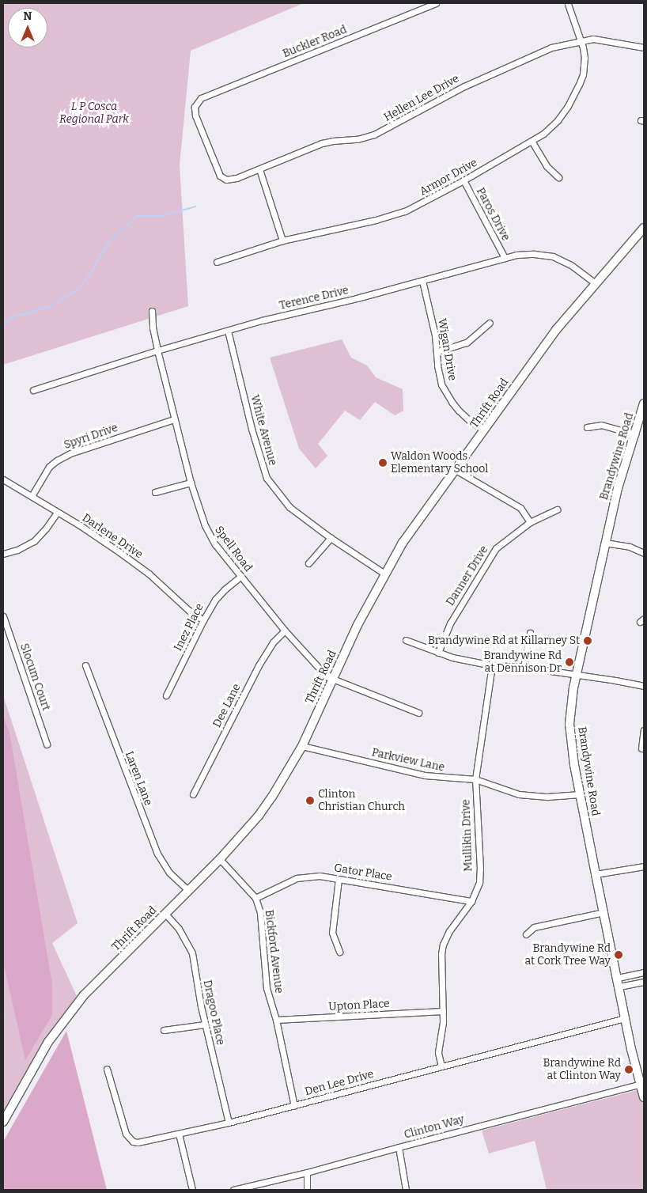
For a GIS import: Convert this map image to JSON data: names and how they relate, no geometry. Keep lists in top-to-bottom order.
{
  "streets": {
    "street": [
      "Buckler Road",
      "Hellen Lee Drive",
      "Armor Drive",
      "Paros Drive",
      "Terence Drive",
      "Wigan Drive",
      "Thrift Road",
      "White Avenue",
      "Spyri Drive",
      "Brandywine Road",
      "Darlene Drive",
      "Spell Road",
      "Danner Drive",
      "Inez Place",
      "Slocum Court",
      "Dee Lane",
      "Parkview Lane",
      "Laren Lane",
      "Mullikin Drive",
      "Gator Place",
      "Bickford Avenue",
      "Upton Place",
      "Dragoo Place",
      "Den Lee Drive",
      "Clinton Way"
    ]
  },
  "crossings": [
    ["Buckler Road", "Hellen Lee Drive"],
    ["Hellen Lee Drive", "Armor Drive"],
    ["Armor Drive", "Paros Drive"],
    ["Paros Drive", "Terence Drive"],
    ["Terence Drive", "Wigan Drive"],
    ["Terence Drive", "Thrift Road"],
    ["Terence Drive", "White Avenue"],
    ["Terence Drive", "Spell Road"],
    ["Wigan Drive", "Thrift Road"],
    ["Thrift Road", "White Avenue"],
    ["Thrift Road", "Spell Road"],
    ["Thrift Road", "Parkview Lane"],
    ["Thrift Road", "Laren Lane"],
    ["Thrift Road", "Bickford Avenue"],
    ["Thrift Road", "Dragoo Place"],
    ["Spyri Drive", "Darlene Drive"],
    ["Spyri Drive", "Spell Road"],
    ["Brandywine Road", "Parkview Lane"],
    ["Brandywine Road", "Den Lee Drive"],
    ["Brandywine Road", "Clinton Way"],
    ["Darlene Drive", "Inez Place"],
    ["Spell Road", "Inez Place"],
    ["Spell Road", "Dee Lane"],
    ["Parkview Lane", "Mullikin Drive"],
    ["Mullikin Drive", "Gator Place"],
    ["Mullikin Drive", "Upton Place"],
    ["Mullikin Drive", "Den Lee Drive"],
    ["Gator Place", "Bickford Avenue"],
    ["Bickford Avenue", "Upton Place"],
    ["Bickford Avenue", "Den Lee Drive"],
    ["Dragoo Place", "Den Lee Drive"]
  ],
  "parks": ["L P Cosca Regional Park"],
  "places": [
    "Waldon Woods Elementary School",
    "Brandywine Rd at Killarney St",
    "Brandywine Rd at Dennison Dr",
    "Clinton Christian Church",
    "Brandywine Rd at Cork Tree Way",
    "Brandywine Rd at Clinton Way"
  ],
  "north": "top"
}
